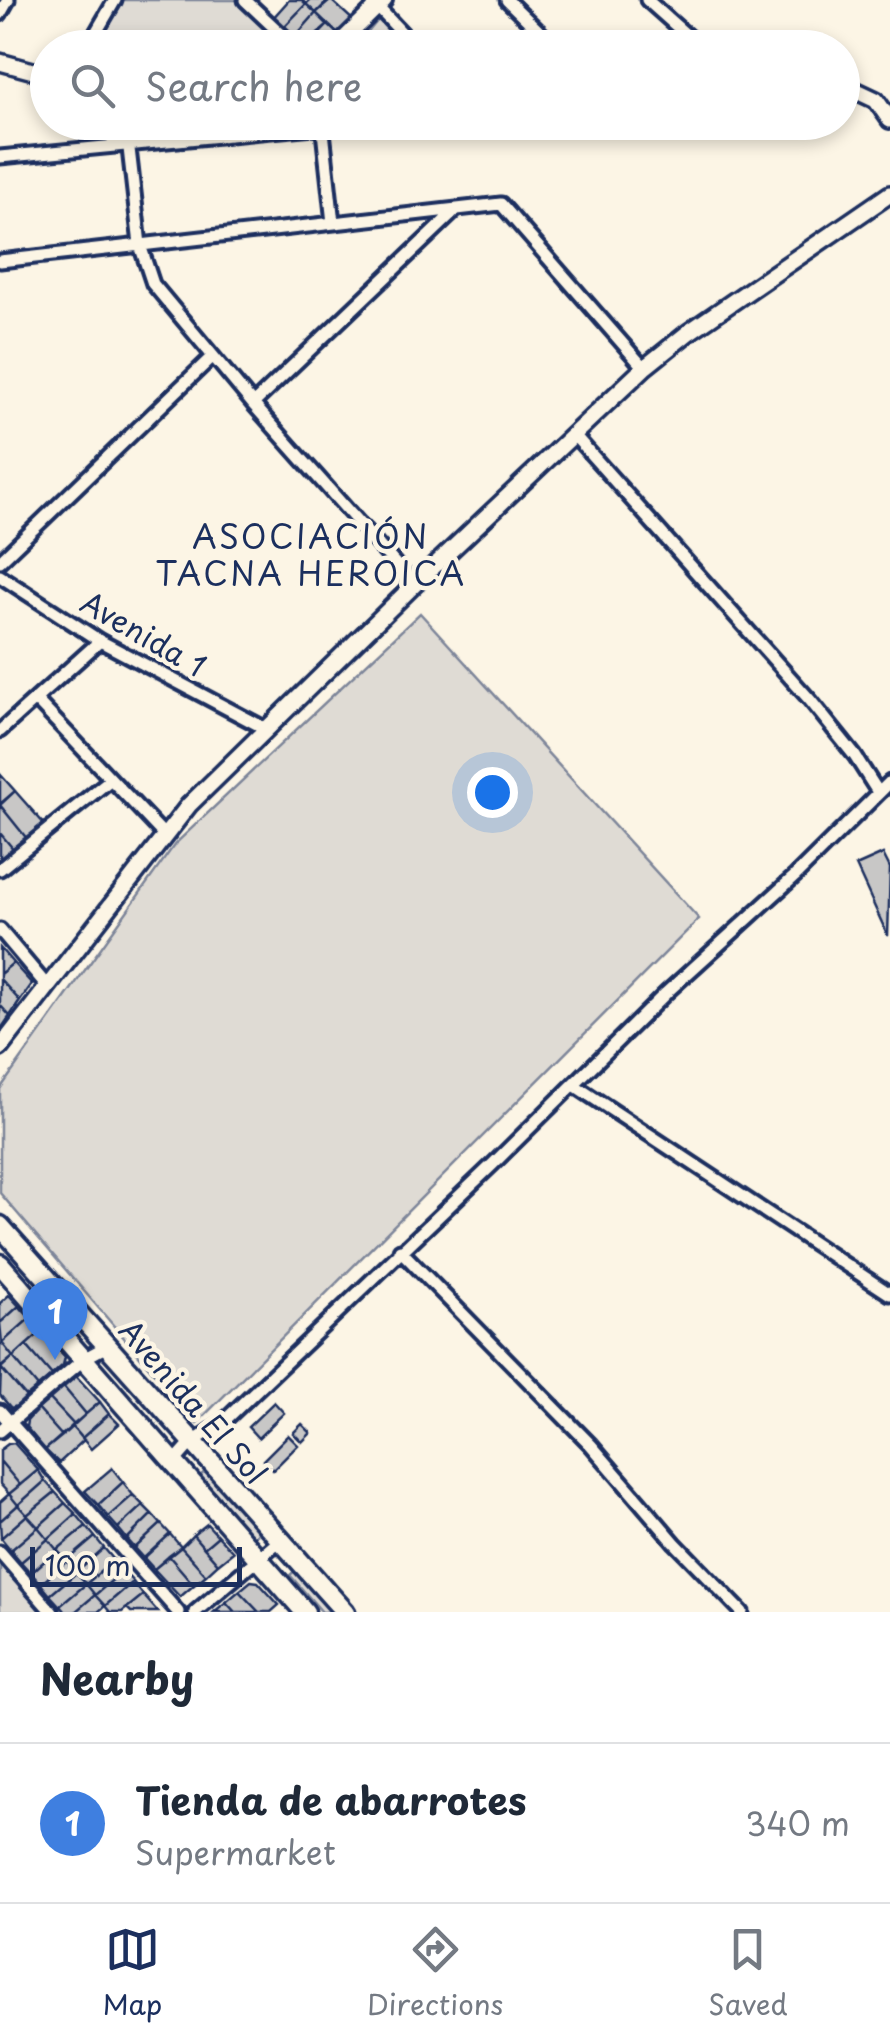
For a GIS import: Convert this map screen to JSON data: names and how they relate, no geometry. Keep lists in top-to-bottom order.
{
  "streets": {
    "main road": ["Avenida El Sol"],
    "street": ["Avenida 1"]
  },
  "districts": ["ASOCIACIÓN TACNA HEROICA"],
  "scale_bar": "100 m",
  "page": {
    "search": "Search here",
    "pins": "1",
    "scale": "100 m",
    "heading": "Nearby",
    "list": [
      {
        "mark": "1",
        "name": "Tienda de abarrotes",
        "note": "Supermarket",
        "value": "340 m"
      }
    ],
    "nav": ["Map", "Directions", "Saved"]
  }
}
